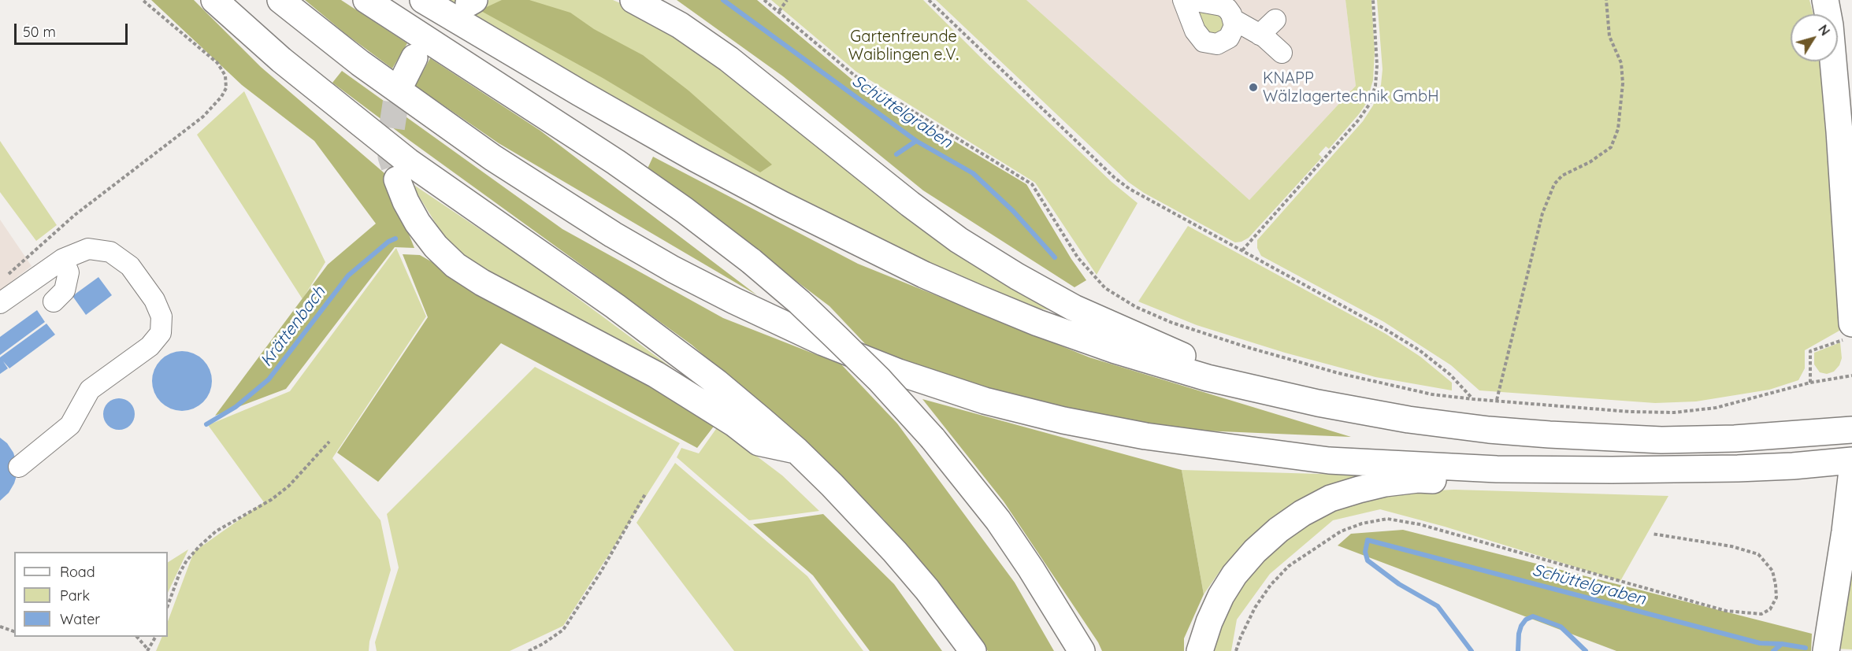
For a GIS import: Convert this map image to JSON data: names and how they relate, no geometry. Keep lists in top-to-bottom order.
{
  "water": ["Schüttelgraben", "Krättenbach"],
  "parks": ["Gartenfreunde Waiblingen e.V."],
  "places": ["KNAPP Wälzlagertechnik GmbH"],
  "legend": ["Road", "Park", "Water"],
  "scale_bar": "50 m",
  "north": "top right"
}
